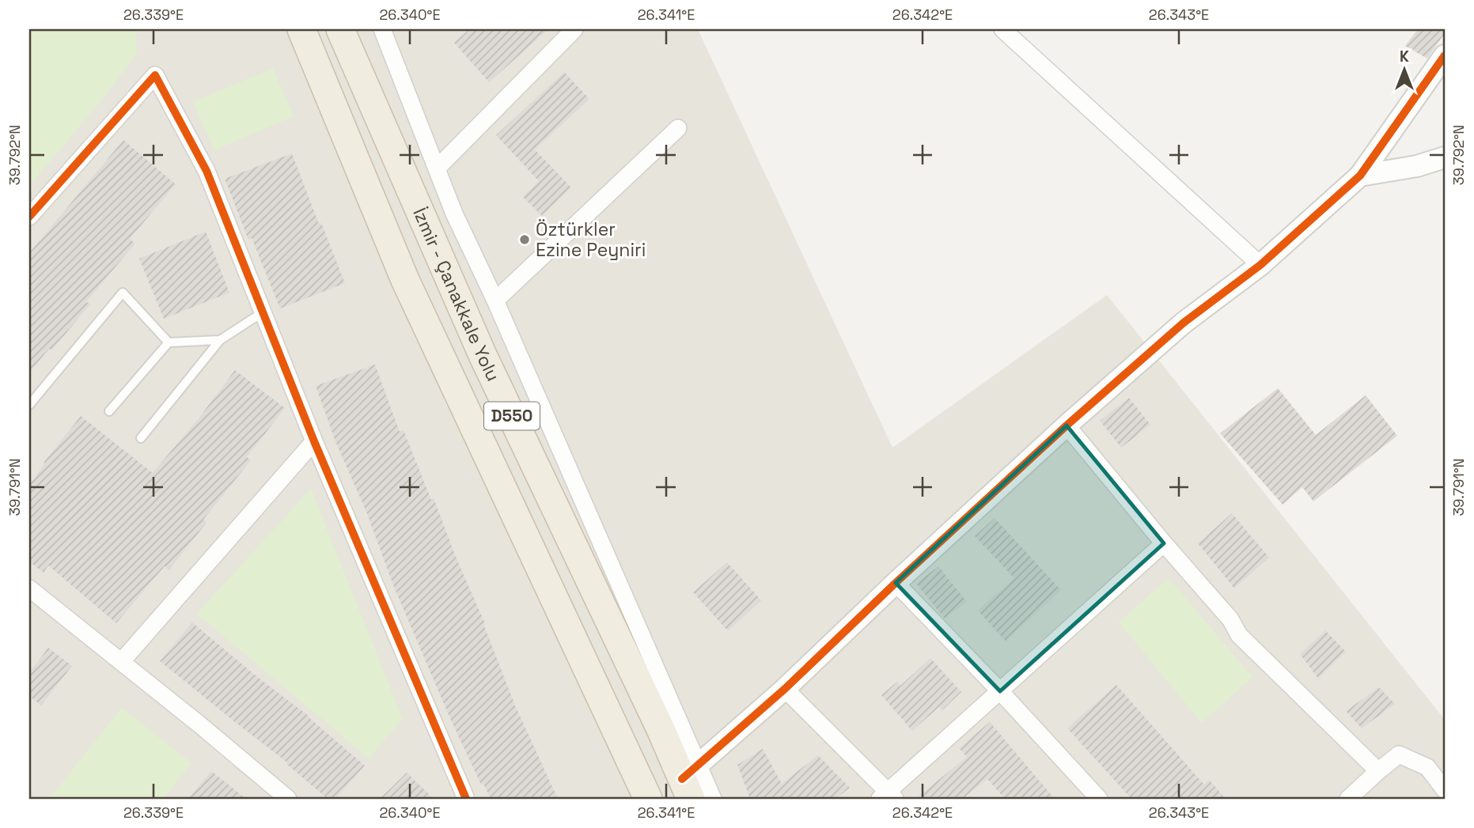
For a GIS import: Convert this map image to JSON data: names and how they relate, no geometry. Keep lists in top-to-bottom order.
{
  "streets": {
    "highway": ["İzmir - Çanakkale Yolu", "D550"]
  },
  "places": ["Öztürkler Ezine Peyniri"],
  "north": "top",
  "coordinates": [
    "26.339°E",
    "26.340°E",
    "26.341°E",
    "26.342°E",
    "26.343°E",
    "39.792°N",
    "39.791°N"
  ]
}
